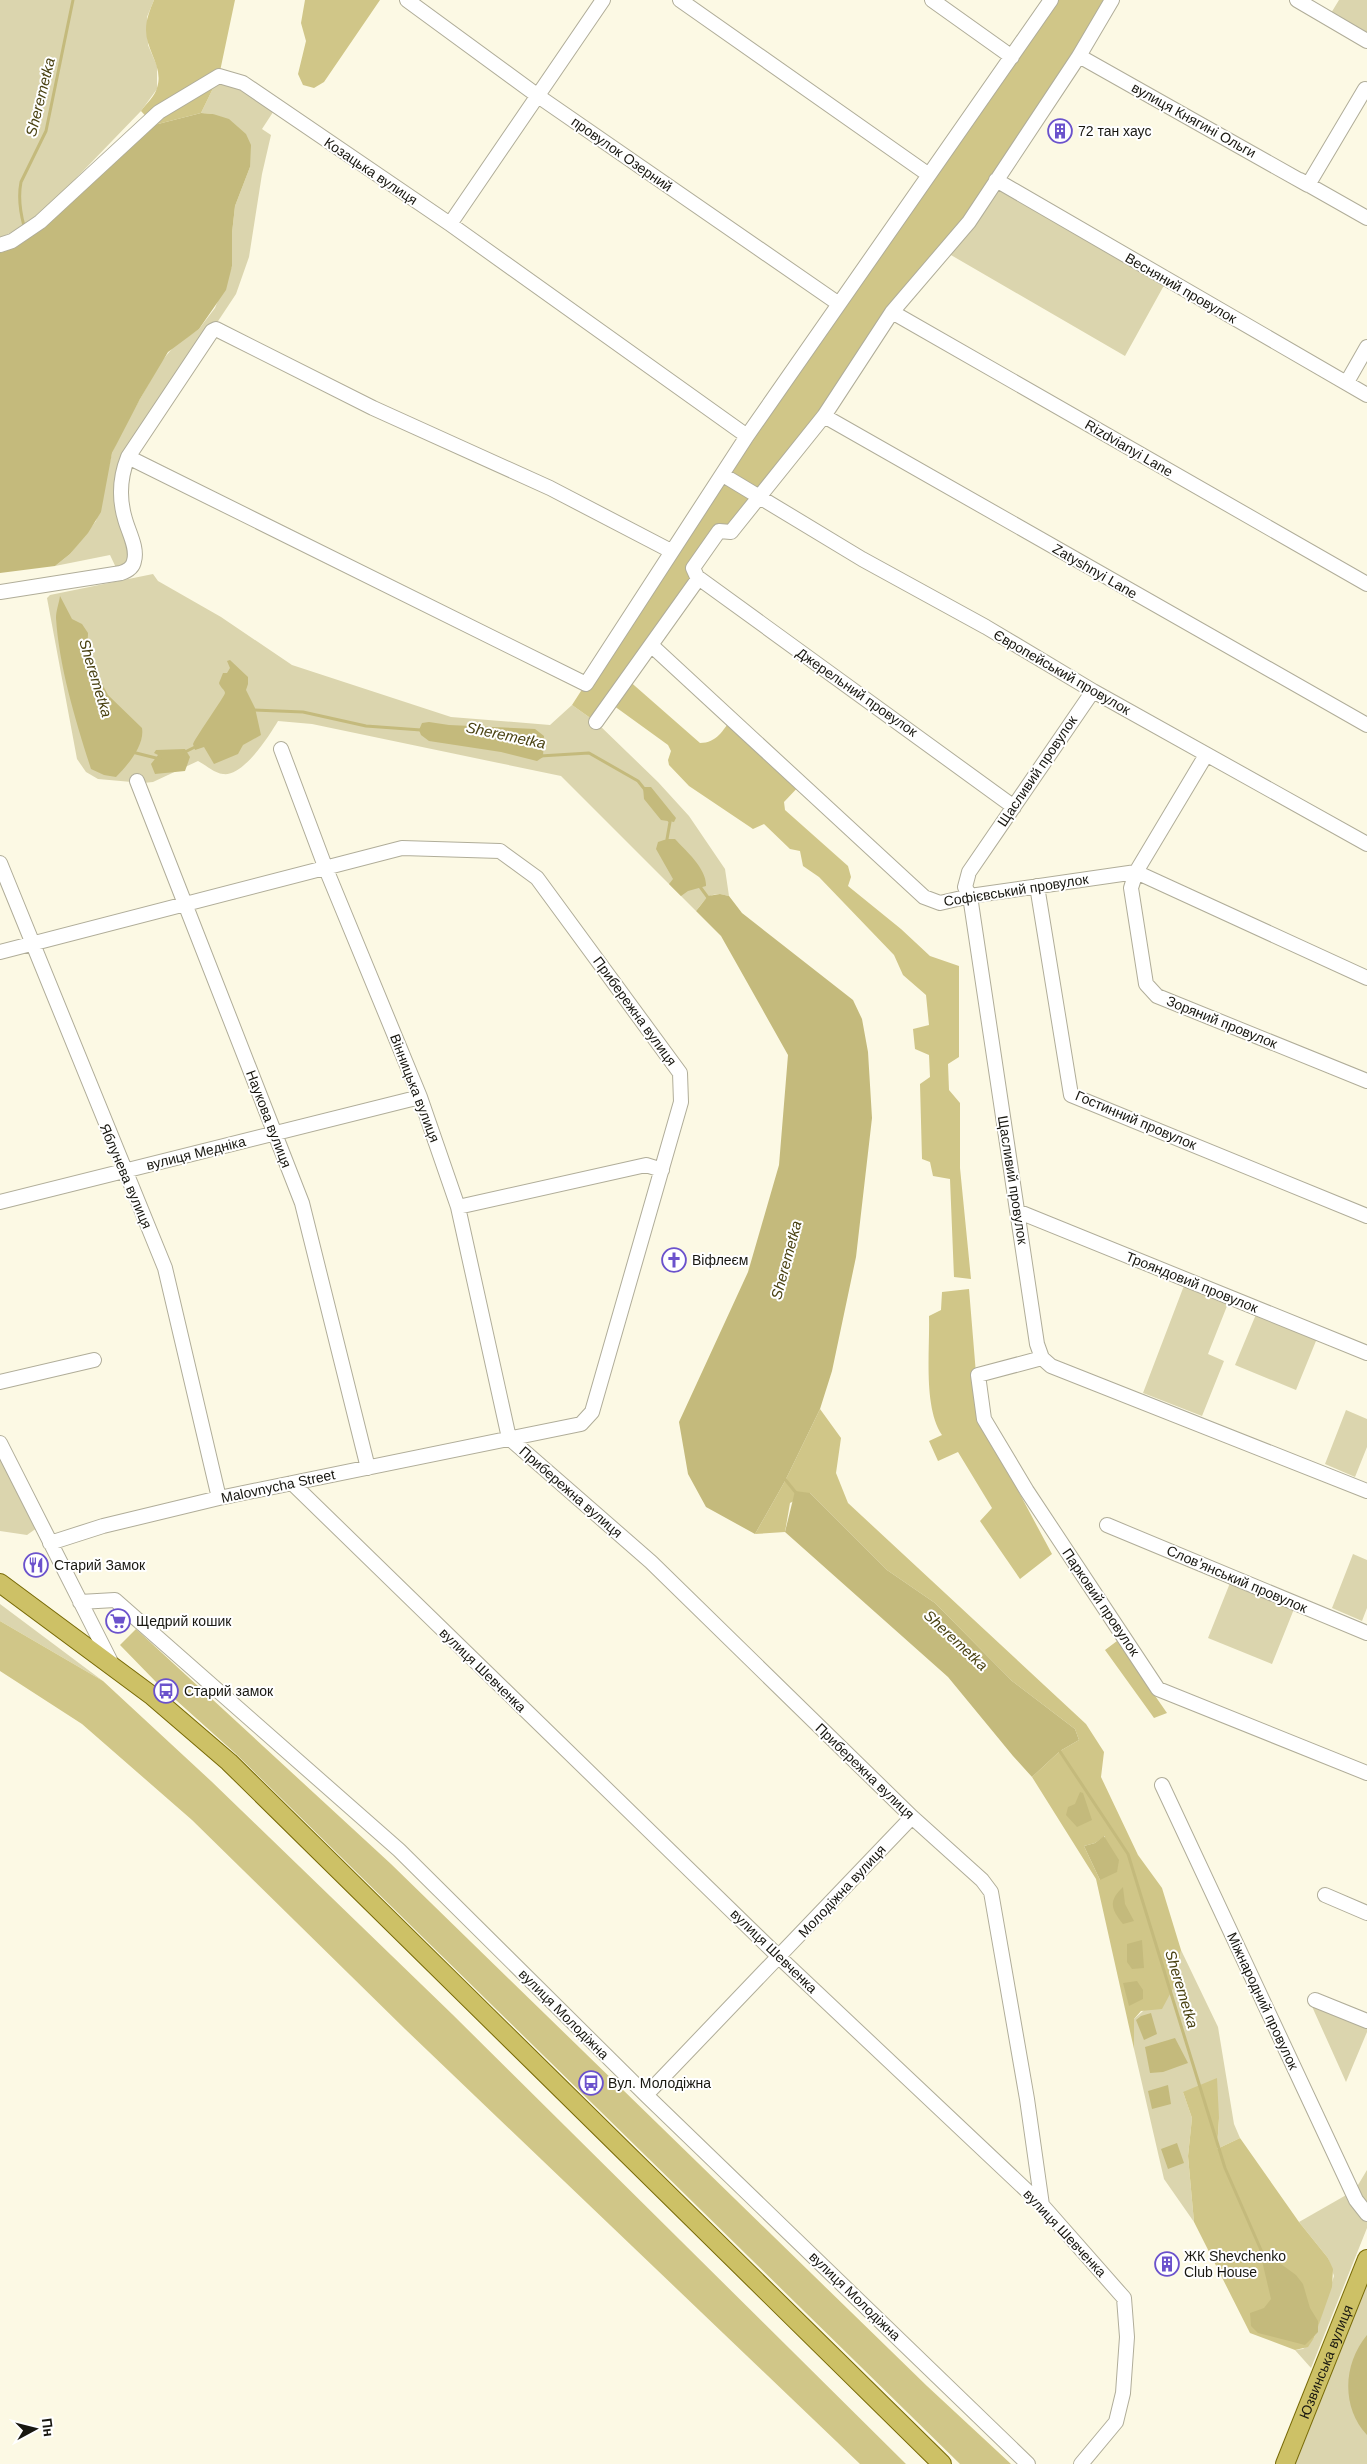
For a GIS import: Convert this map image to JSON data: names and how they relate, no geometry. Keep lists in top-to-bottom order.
{
  "streets": {
    "main road": ["Юзвинська вулиця"],
    "street": [
      "провулок Озерний",
      "Козацька вулиця",
      "Весняний провулок",
      "Rizdvianyi Lane",
      "Zatyshnyi Lane",
      "Європейський провулок",
      "Джерельний провулок",
      "Щасливий провулок",
      "Софієвський провулок",
      "Прибережна вулиця",
      "Зоряний провулок",
      "Вінницька вулиця",
      "Наукова вулиця",
      "Гостинний провулок",
      "вулиця Медніка",
      "Яблунева вулиця",
      "Трояндовий провулок",
      "Malovnycha Street",
      "Словʼянський провулок",
      "Парковий провулок",
      "вулиця Шевченка",
      "Молодіжна вулиця",
      "Міжнародний провулок",
      "вулиця Молодіжна"
    ]
  },
  "crossings": [
    ["Європейський провулок", "Щасливий провулок"],
    ["Європейський провулок", "Зоряний провулок"],
    ["Джерельний провулок", "Щасливий провулок"],
    ["Щасливий провулок", "Софієвський провулок"],
    ["Щасливий провулок", "Трояндовий провулок"],
    ["Щасливий провулок", "Парковий провулок"],
    ["Софієвський провулок", "Зоряний провулок"],
    ["Софієвський провулок", "Гостинний провулок"],
    ["Прибережна вулиця", "Вінницька вулиця"],
    ["Прибережна вулиця", "Наукова вулиця"],
    ["Прибережна вулиця", "Яблунева вулиця"],
    ["Прибережна вулиця", "Malovnycha Street"],
    ["Прибережна вулиця", "вулиця Шевченка"],
    ["Прибережна вулиця", "Молодіжна вулиця"],
    ["Вінницька вулиця", "вулиця Медніка"],
    ["Вінницька вулиця", "Malovnycha Street"],
    ["Наукова вулиця", "вулиця Медніка"],
    ["Наукова вулиця", "Malovnycha Street"],
    ["вулиця Медніка", "Яблунева вулиця"],
    ["Яблунева вулиця", "Malovnycha Street"],
    ["Malovnycha Street", "вулиця Шевченка"],
    ["вулиця Шевченка", "Молодіжна вулиця"],
    ["Молодіжна вулиця", "вулиця Молодіжна"]
  ],
  "water": ["Sheremetka"],
  "places": {
    "building": ["72 тан хаус", "ЖК Shevchenko Club House"],
    "church": ["Віфлеєм"],
    "restaurant": ["Старий Замок"],
    "supermarket": ["Щедрий кошик"],
    "bus stop": ["Старий замок", "Вул. Молодіжна"]
  },
  "north": "right"
}
